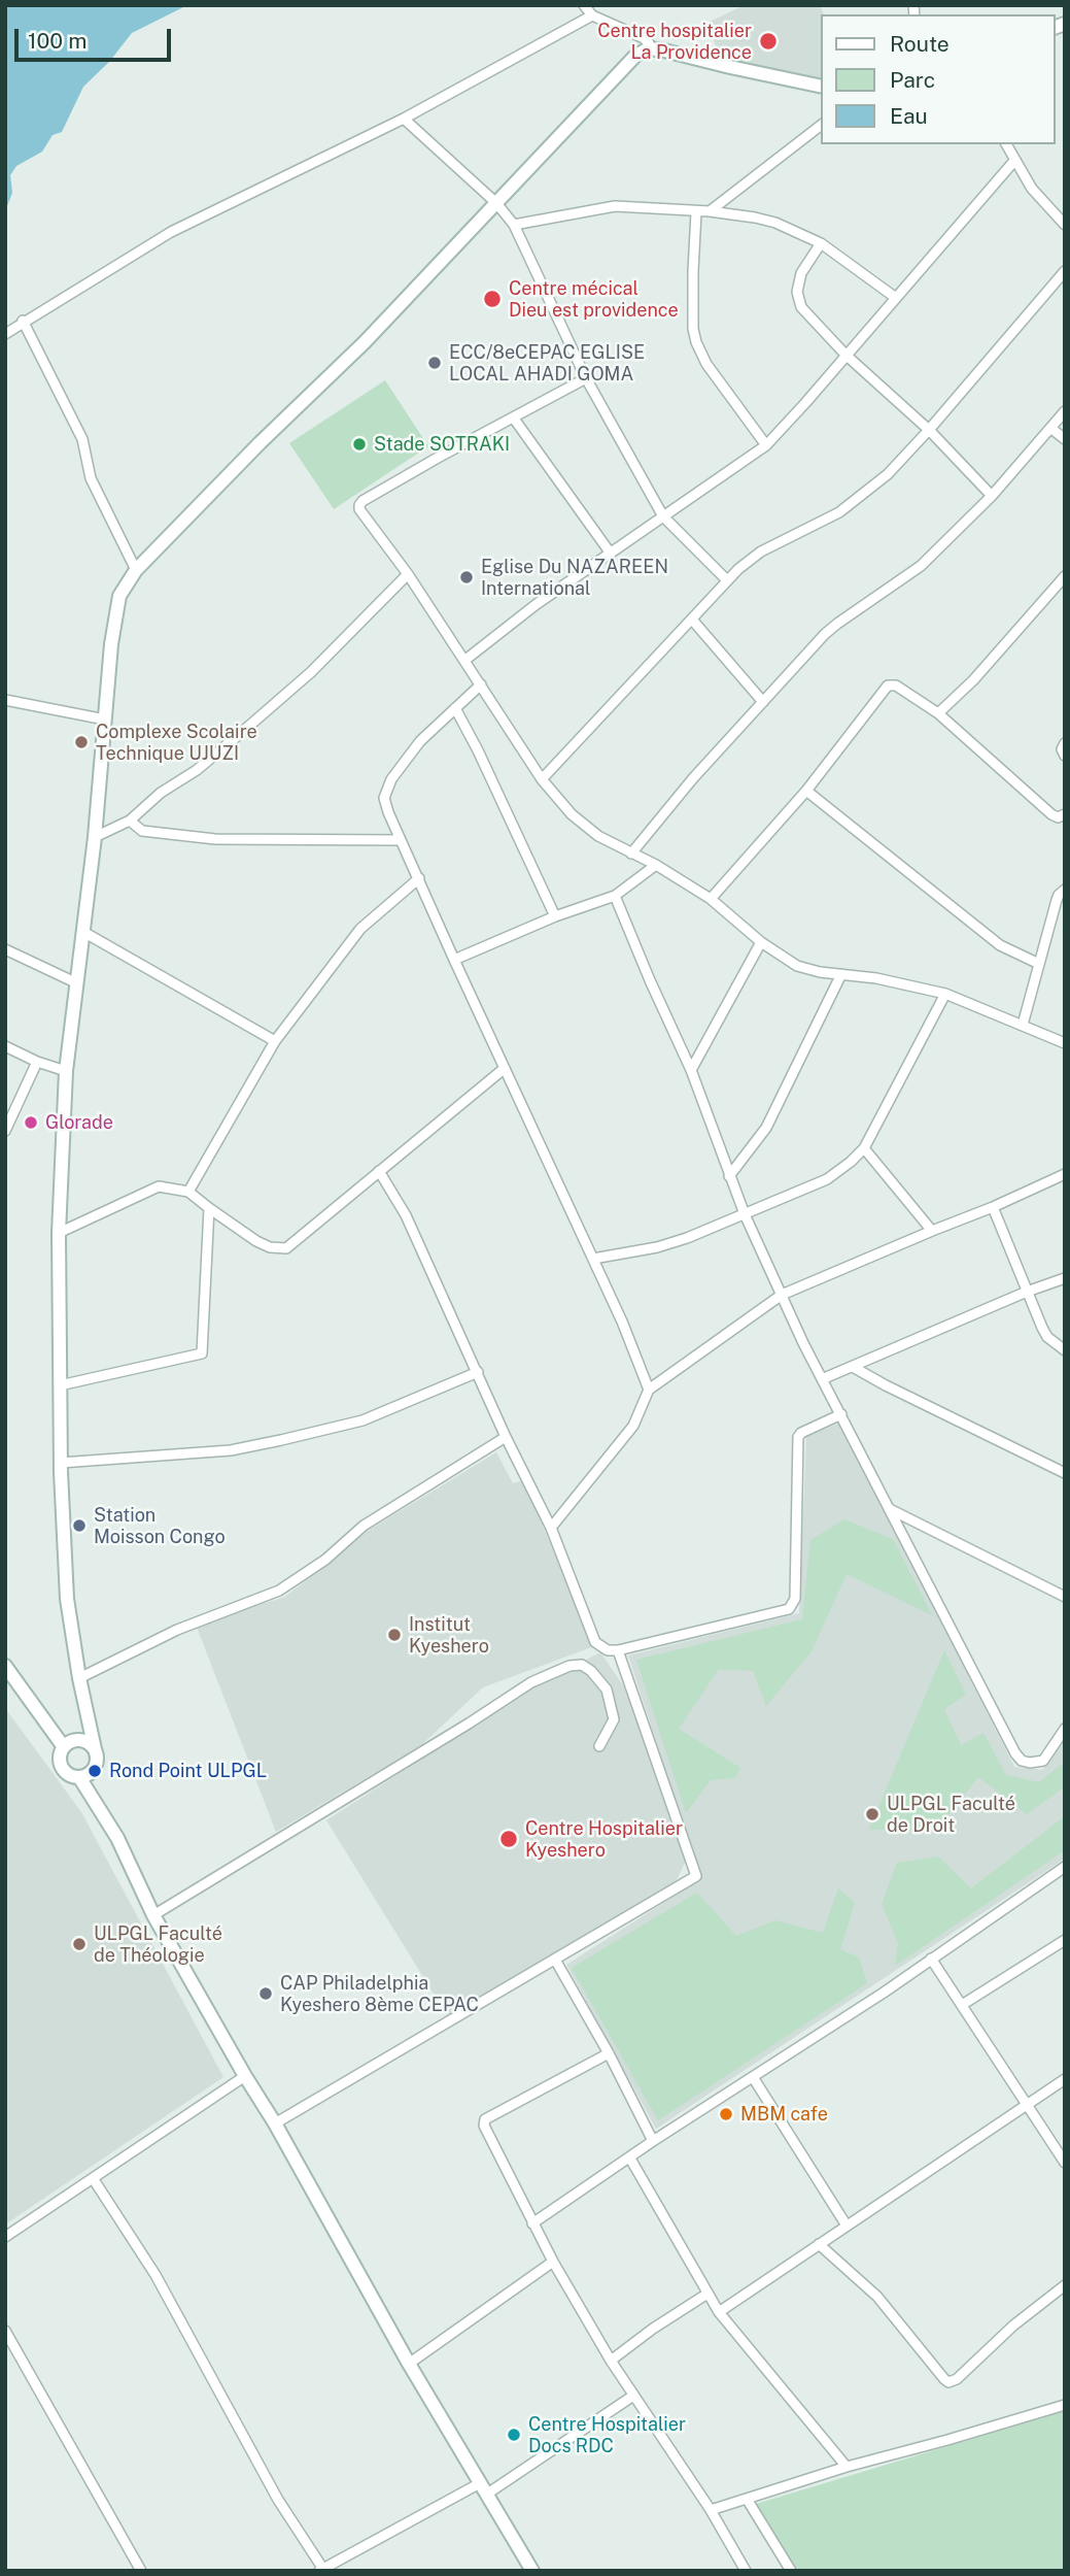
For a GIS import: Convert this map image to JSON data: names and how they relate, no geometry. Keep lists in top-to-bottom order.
{
  "places": [
    "Centre hospitalier La Providence",
    "Centre mécical Dieu est providence",
    "ECC/8eCEPAC EGLISE LOCAL AHADI GOMA",
    "Stade SOTRAKI",
    "Eglise Du NAZAREEN International",
    "Complexe Scolaire Technique UJUZI",
    "Glorade",
    "Station Moisson Congo",
    "Institut Kyeshero",
    "Rond Point ULPGL",
    "ULPGL Faculté de Droit",
    "Centre Hospitalier Kyeshero",
    "ULPGL Faculté de Théologie",
    "CAP Philadelphia Kyeshero 8ème CEPAC",
    "MBM cafe",
    "Centre Hospitalier Docs RDC"
  ],
  "legend": ["Route", "Parc", "Eau"],
  "scale_bar": "100 m"
}
